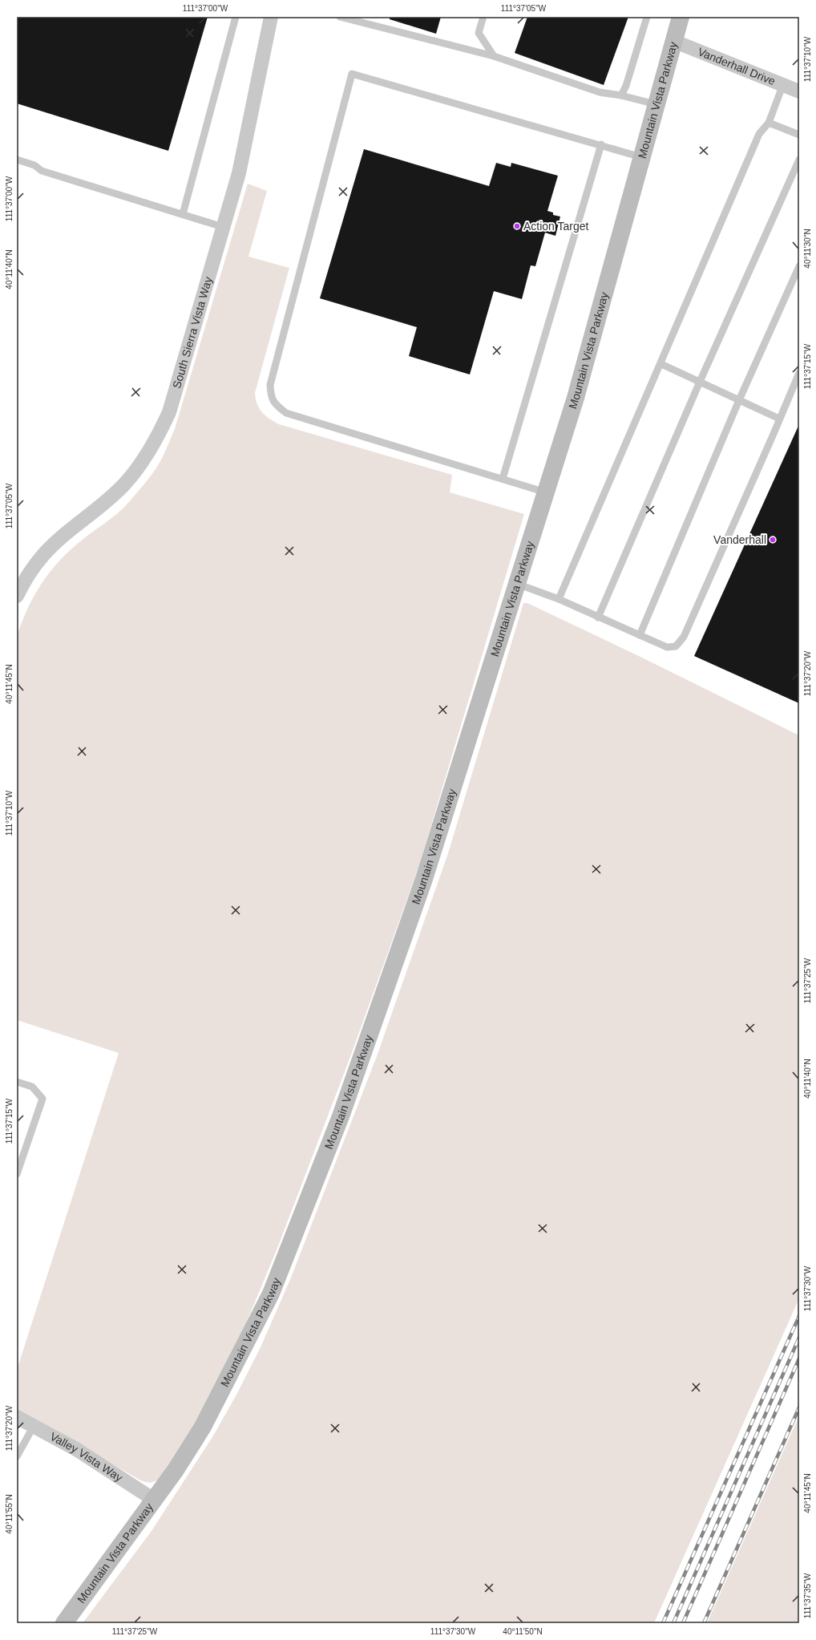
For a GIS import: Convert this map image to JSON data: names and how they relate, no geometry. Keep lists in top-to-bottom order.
{
  "streets": {
    "street": [
      "Vanderhall Drive",
      "Mountain Vista Parkway",
      "South Sierra Vista Way",
      "Valley Vista Way"
    ]
  },
  "crossings": [
    ["Vanderhall Drive", "Mountain Vista Parkway"],
    ["Mountain Vista Parkway", "Valley Vista Way"]
  ],
  "places": ["Action Target", "Vanderhall"],
  "coordinates": [
    "111°37'00\"W",
    "111°37'05\"W",
    "111°37'10\"W",
    "40°11'30\"N",
    "40°11'40\"N",
    "111°37'15\"W",
    "111°37'20\"W",
    "40°11'45\"N",
    "111°37'25\"W",
    "111°37'30\"W",
    "40°11'55\"N",
    "111°37'35\"W",
    "40°11'50\"N"
  ]
}
